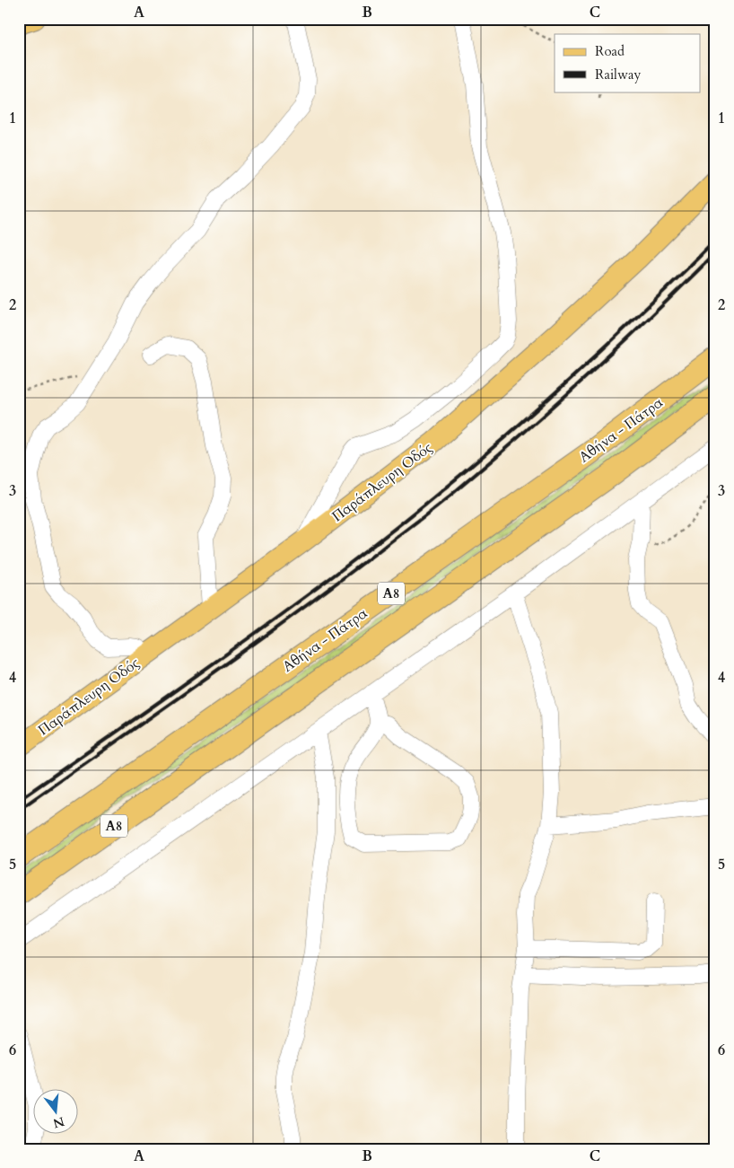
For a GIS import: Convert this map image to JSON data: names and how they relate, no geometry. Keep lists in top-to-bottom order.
{
  "streets": {
    "highway": ["Αθήνα - Πάτρα", "Α8"],
    "main road": ["Παράπλευρη Οδός"]
  },
  "legend": ["Road", "Railway"],
  "north": "bottom",
  "grid": {
    "columns": ["A", "B", "C"],
    "rows": [
      "1",
      "2",
      "3",
      "4",
      "5",
      "6"
    ]
  }
}
